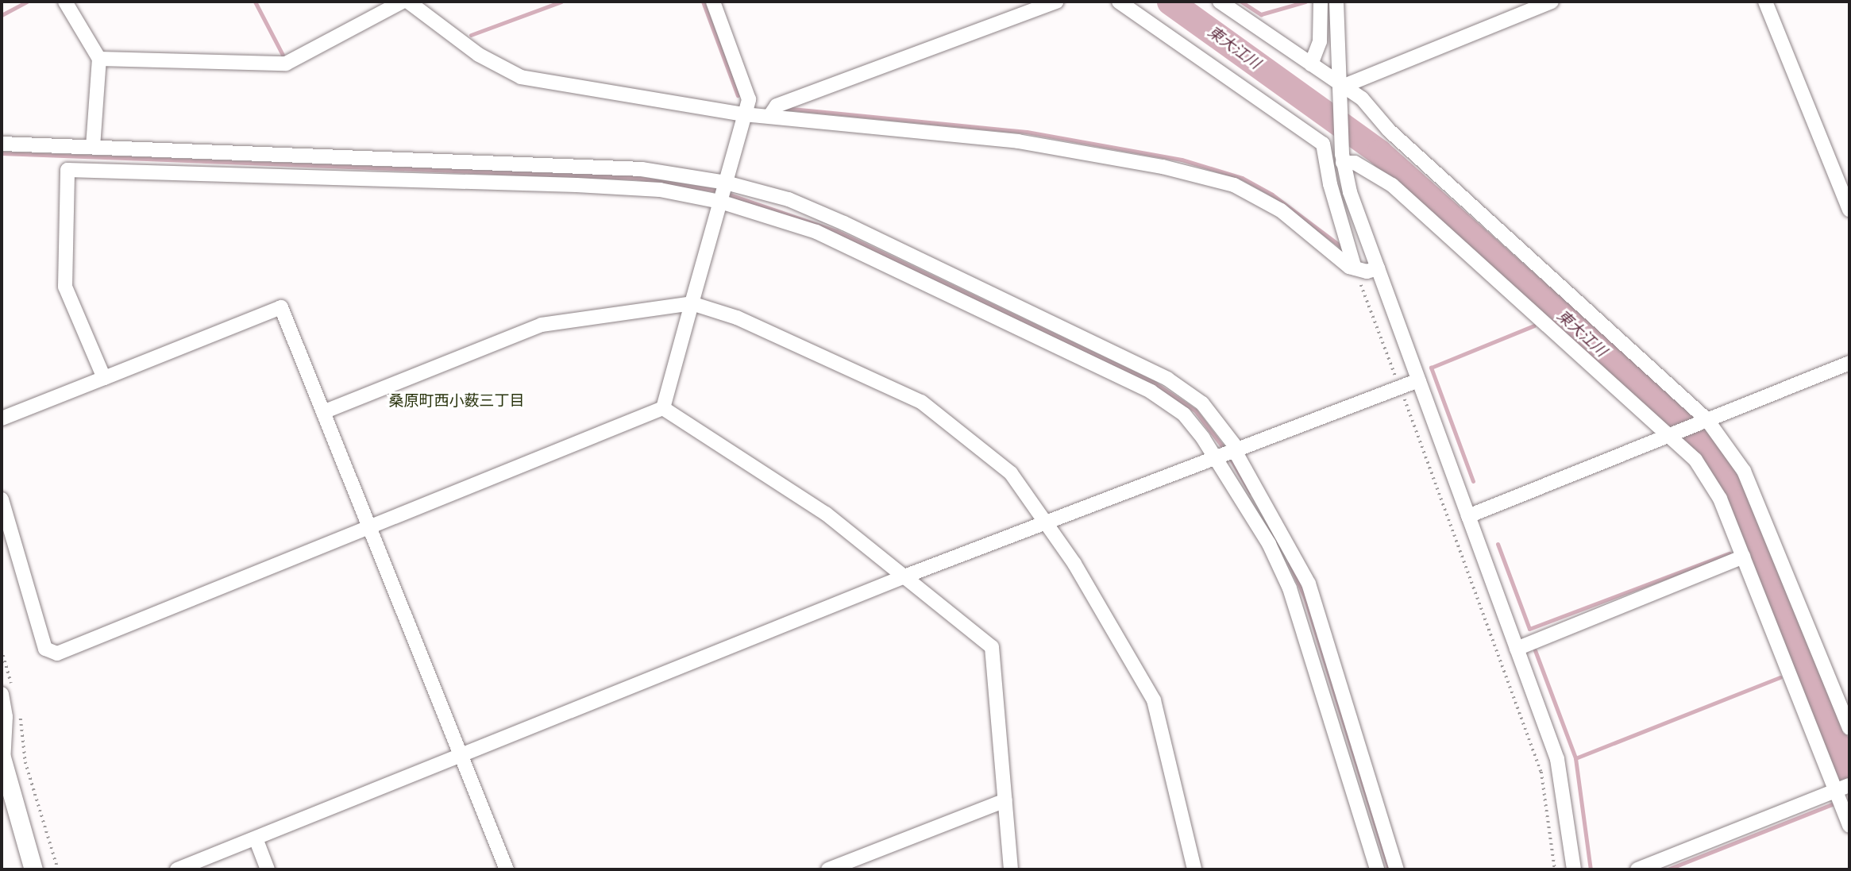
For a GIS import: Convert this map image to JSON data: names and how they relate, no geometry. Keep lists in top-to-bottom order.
{
  "districts": ["桑原町西小薮三丁目"],
  "water": ["東大江川"]
}
